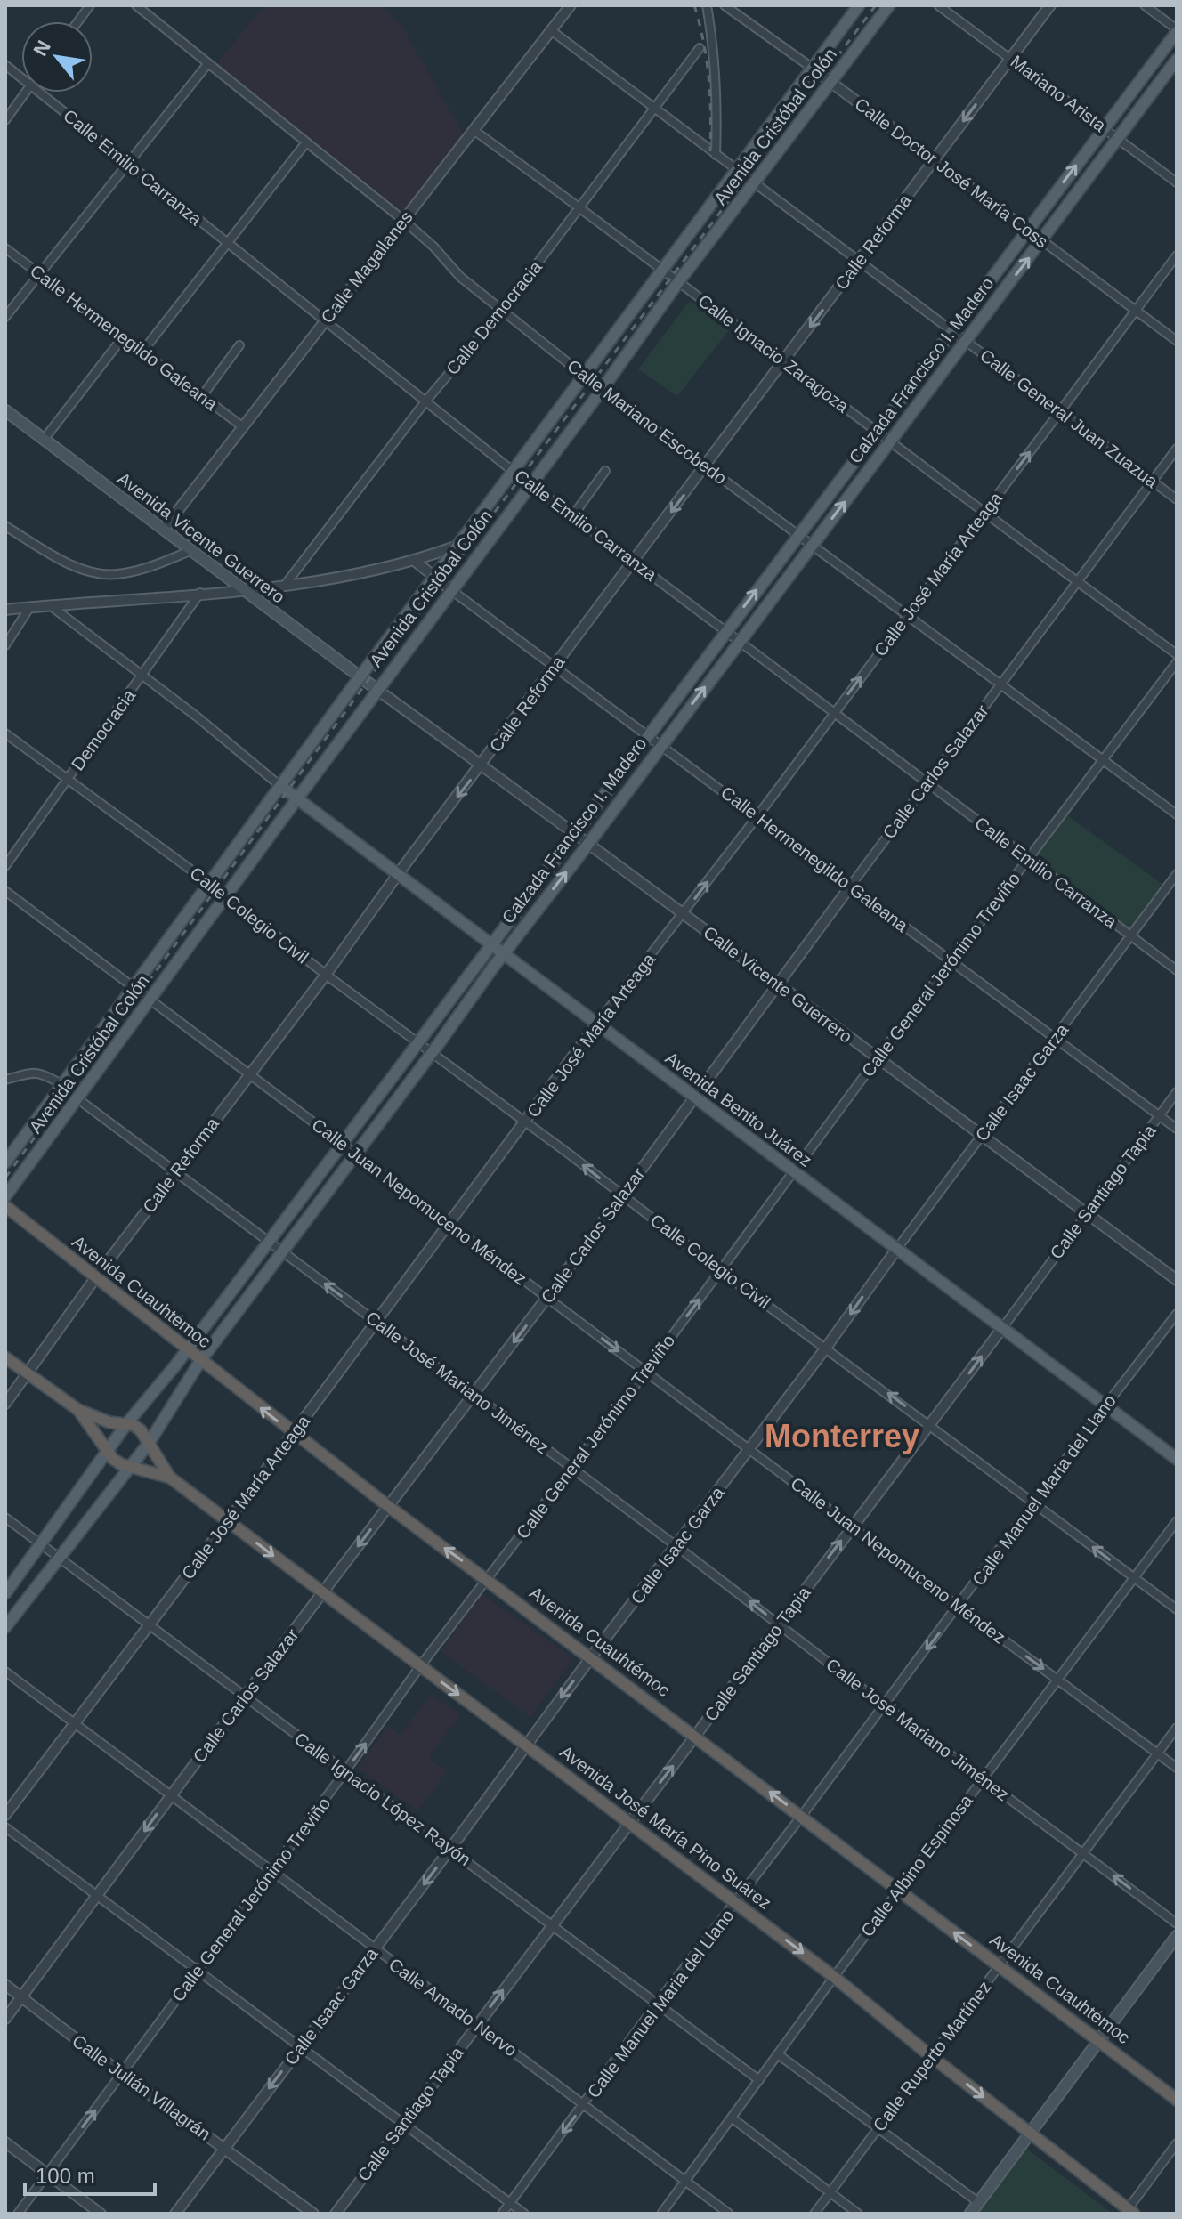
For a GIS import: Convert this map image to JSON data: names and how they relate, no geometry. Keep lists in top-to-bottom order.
{
  "streets": {
    "highway": ["Avenida Cuauhtémoc", "Avenida José María Pino Suárez"],
    "main road": [
      "Avenida Cristóbal Colón",
      "Calzada Francisco I. Madero",
      "Avenida Vicente Guerrero",
      "Avenida Benito Juárez"
    ],
    "street": [
      "Mariano Arista",
      "Calle Emilio Carranza",
      "Calle Doctor José María Coss",
      "Calle Reforma",
      "Calle Magallanes",
      "Calle Democracia",
      "Calle Hermenegildo Galeana",
      "Calle Ignacio Zaragoza",
      "Calle General Juan Zuazua",
      "Calle Mariano Escobedo",
      "Calle José María Arteaga",
      "Democracia",
      "Calle Carlos Salazar",
      "Calle Colegio Civil",
      "Calle General Jerónimo Treviño",
      "Calle Vicente Guerrero",
      "Calle Isaac Garza",
      "Calle Santiago Tapia",
      "Calle Juan Nepomuceno Méndez",
      "Calle José Mariano Jiménez",
      "Calle Manuel Maria del Llano",
      "Calle Ignacio López Rayón",
      "Calle Albino Espinosa",
      "Calle Amado Nervo",
      "Calle Ruperto Martínez",
      "Calle Julián Villagrán"
    ]
  },
  "crossings": [
    ["Mariano Arista", "Calle Reforma"],
    ["Mariano Arista", "Calzada Francisco I. Madero"],
    ["Avenida Cristóbal Colón", "Calle Emilio Carranza"],
    ["Avenida Cristóbal Colón", "Calle Doctor José María Coss"],
    ["Avenida Cristóbal Colón", "Calle Hermenegildo Galeana"],
    ["Avenida Cristóbal Colón", "Calle Ignacio Zaragoza"],
    ["Avenida Cristóbal Colón", "Calle General Juan Zuazua"],
    ["Avenida Cristóbal Colón", "Calle Mariano Escobedo"],
    ["Avenida Cristóbal Colón", "Avenida Vicente Guerrero"],
    ["Avenida Cristóbal Colón", "Calle Colegio Civil"],
    ["Avenida Cristóbal Colón", "Calle Vicente Guerrero"],
    ["Avenida Cristóbal Colón", "Avenida Benito Juárez"],
    ["Avenida Cristóbal Colón", "Calle Juan Nepomuceno Méndez"],
    ["Avenida Cristóbal Colón", "Calle José Mariano Jiménez"],
    ["Calle Emilio Carranza", "Calle Reforma"],
    ["Calle Emilio Carranza", "Calle Magallanes"],
    ["Calle Emilio Carranza", "Calle Democracia"],
    ["Calle Emilio Carranza", "Calzada Francisco I. Madero"],
    ["Calle Emilio Carranza", "Calle José María Arteaga"],
    ["Calle Emilio Carranza", "Calle Carlos Salazar"],
    ["Calle Emilio Carranza", "Calle General Jerónimo Treviño"],
    ["Calle Emilio Carranza", "Calle Isaac Garza"],
    ["Calle Doctor José María Coss", "Calle Reforma"],
    ["Calle Doctor José María Coss", "Calzada Francisco I. Madero"],
    ["Calle Doctor José María Coss", "Calle José María Arteaga"],
    ["Calle Reforma", "Calle Hermenegildo Galeana"],
    ["Calle Reforma", "Calle Ignacio Zaragoza"],
    ["Calle Reforma", "Calle General Juan Zuazua"],
    ["Calle Reforma", "Calle Mariano Escobedo"],
    ["Calle Reforma", "Calle Colegio Civil"],
    ["Calle Reforma", "Calle Vicente Guerrero"],
    ["Calle Reforma", "Avenida Benito Juárez"],
    ["Calle Reforma", "Calle Juan Nepomuceno Méndez"],
    ["Calle Reforma", "Avenida Cuauhtémoc"],
    ["Calle Reforma", "Calle José Mariano Jiménez"],
    ["Calle Reforma", "Avenida José María Pino Suárez"],
    ["Calle Magallanes", "Calle Hermenegildo Galeana"],
    ["Calle Magallanes", "Calle Ignacio Zaragoza"],
    ["Calle Magallanes", "Calle General Juan Zuazua"],
    ["Calle Magallanes", "Calle Mariano Escobedo"],
    ["Calle Magallanes", "Avenida Vicente Guerrero"],
    ["Calle Democracia", "Calle Ignacio Zaragoza"],
    ["Calle Democracia", "Calle General Juan Zuazua"],
    ["Calle Democracia", "Calle Mariano Escobedo"],
    ["Calle Hermenegildo Galeana", "Calzada Francisco I. Madero"],
    ["Calle Hermenegildo Galeana", "Calle José María Arteaga"],
    ["Calle Hermenegildo Galeana", "Calle Carlos Salazar"],
    ["Calle Hermenegildo Galeana", "Calle General Jerónimo Treviño"],
    ["Calle Hermenegildo Galeana", "Calle Isaac Garza"],
    ["Calle Hermenegildo Galeana", "Calle Santiago Tapia"],
    ["Calle Ignacio Zaragoza", "Calzada Francisco I. Madero"],
    ["Calle Ignacio Zaragoza", "Calle José María Arteaga"],
    ["Calle Ignacio Zaragoza", "Calle Carlos Salazar"],
    ["Calzada Francisco I. Madero", "Calle General Juan Zuazua"],
    ["Calzada Francisco I. Madero", "Calle Mariano Escobedo"],
    ["Calzada Francisco I. Madero", "Calle Colegio Civil"],
    ["Calzada Francisco I. Madero", "Calle Vicente Guerrero"],
    ["Calzada Francisco I. Madero", "Avenida Benito Juárez"],
    ["Calzada Francisco I. Madero", "Calle Juan Nepomuceno Méndez"],
    ["Calzada Francisco I. Madero", "Avenida Cuauhtémoc"],
    ["Calzada Francisco I. Madero", "Calle José Mariano Jiménez"],
    ["Calzada Francisco I. Madero", "Calle Ignacio López Rayón"],
    ["Calzada Francisco I. Madero", "Avenida José María Pino Suárez"],
    ["Calle General Juan Zuazua", "Calle José María Arteaga"],
    ["Calle General Juan Zuazua", "Calle Carlos Salazar"],
    ["Calle Mariano Escobedo", "Calle José María Arteaga"],
    ["Calle Mariano Escobedo", "Calle Carlos Salazar"],
    ["Calle Mariano Escobedo", "Calle General Jerónimo Treviño"],
    ["Avenida Vicente Guerrero", "Calle Vicente Guerrero"],
    ["Calle José María Arteaga", "Calle Colegio Civil"],
    ["Calle José María Arteaga", "Calle Vicente Guerrero"],
    ["Calle José María Arteaga", "Avenida Benito Juárez"],
    ["Calle José María Arteaga", "Calle Juan Nepomuceno Méndez"],
    ["Calle José María Arteaga", "Avenida Cuauhtémoc"],
    ["Calle José María Arteaga", "Calle José Mariano Jiménez"],
    ["Calle José María Arteaga", "Calle Ignacio López Rayón"],
    ["Calle José María Arteaga", "Avenida José María Pino Suárez"],
    ["Calle José María Arteaga", "Calle Amado Nervo"],
    ["Democracia", "Calle Colegio Civil"],
    ["Calle Carlos Salazar", "Calle Colegio Civil"],
    ["Calle Carlos Salazar", "Calle Vicente Guerrero"],
    ["Calle Carlos Salazar", "Avenida Benito Juárez"],
    ["Calle Carlos Salazar", "Calle Juan Nepomuceno Méndez"],
    ["Calle Carlos Salazar", "Avenida Cuauhtémoc"],
    ["Calle Carlos Salazar", "Calle José Mariano Jiménez"],
    ["Calle Carlos Salazar", "Calle Ignacio López Rayón"],
    ["Calle Carlos Salazar", "Avenida José María Pino Suárez"],
    ["Calle Carlos Salazar", "Calle Amado Nervo"],
    ["Calle Carlos Salazar", "Calle Julián Villagrán"],
    ["Calle Colegio Civil", "Calle General Jerónimo Treviño"],
    ["Calle Colegio Civil", "Calle Isaac Garza"],
    ["Calle Colegio Civil", "Calle Santiago Tapia"],
    ["Calle Colegio Civil", "Calle Manuel Maria del Llano"],
    ["Calle Colegio Civil", "Calle Albino Espinosa"],
    ["Calle General Jerónimo Treviño", "Calle Vicente Guerrero"],
    ["Calle General Jerónimo Treviño", "Avenida Benito Juárez"],
    ["Calle General Jerónimo Treviño", "Calle Juan Nepomuceno Méndez"],
    ["Calle General Jerónimo Treviño", "Avenida Cuauhtémoc"],
    ["Calle General Jerónimo Treviño", "Calle José Mariano Jiménez"],
    ["Calle General Jerónimo Treviño", "Calle Ignacio López Rayón"],
    ["Calle General Jerónimo Treviño", "Avenida José María Pino Suárez"],
    ["Calle General Jerónimo Treviño", "Calle Amado Nervo"],
    ["Calle General Jerónimo Treviño", "Calle Julián Villagrán"],
    ["Calle Vicente Guerrero", "Calle Isaac Garza"],
    ["Calle Vicente Guerrero", "Calle Santiago Tapia"],
    ["Calle Isaac Garza", "Avenida Benito Juárez"],
    ["Calle Isaac Garza", "Calle Juan Nepomuceno Méndez"],
    ["Calle Isaac Garza", "Avenida Cuauhtémoc"],
    ["Calle Isaac Garza", "Calle José Mariano Jiménez"],
    ["Calle Isaac Garza", "Calle Ignacio López Rayón"],
    ["Calle Isaac Garza", "Avenida José María Pino Suárez"],
    ["Calle Isaac Garza", "Calle Amado Nervo"],
    ["Calle Isaac Garza", "Calle Julián Villagrán"],
    ["Avenida Benito Juárez", "Calle Santiago Tapia"],
    ["Avenida Benito Juárez", "Calle Manuel Maria del Llano"],
    ["Calle Santiago Tapia", "Calle Juan Nepomuceno Méndez"],
    ["Calle Santiago Tapia", "Avenida Cuauhtémoc"],
    ["Calle Santiago Tapia", "Calle José Mariano Jiménez"],
    ["Calle Santiago Tapia", "Calle Ignacio López Rayón"],
    ["Calle Santiago Tapia", "Avenida José María Pino Suárez"],
    ["Calle Santiago Tapia", "Calle Amado Nervo"],
    ["Calle Juan Nepomuceno Méndez", "Calle Manuel Maria del Llano"],
    ["Calle Juan Nepomuceno Méndez", "Calle Albino Espinosa"],
    ["Calle Juan Nepomuceno Méndez", "Calle Ruperto Martínez"],
    ["Avenida Cuauhtémoc", "Calle Manuel Maria del Llano"],
    ["Avenida Cuauhtémoc", "Calle Albino Espinosa"],
    ["Avenida Cuauhtémoc", "Calle Ruperto Martínez"],
    ["Calle José Mariano Jiménez", "Calle Manuel Maria del Llano"],
    ["Calle José Mariano Jiménez", "Calle Albino Espinosa"],
    ["Calle José Mariano Jiménez", "Calle Ruperto Martínez"],
    ["Calle Manuel Maria del Llano", "Calle Ignacio López Rayón"],
    ["Calle Manuel Maria del Llano", "Avenida José María Pino Suárez"],
    ["Calle Manuel Maria del Llano", "Calle Amado Nervo"],
    ["Calle Ignacio López Rayón", "Calle Albino Espinosa"],
    ["Avenida José María Pino Suárez", "Calle Albino Espinosa"],
    ["Avenida José María Pino Suárez", "Calle Ruperto Martínez"],
    ["Calle Albino Espinosa", "Calle Amado Nervo"]
  ],
  "districts": ["Monterrey"],
  "scale_bar": "100 m",
  "north": "top left"
}
